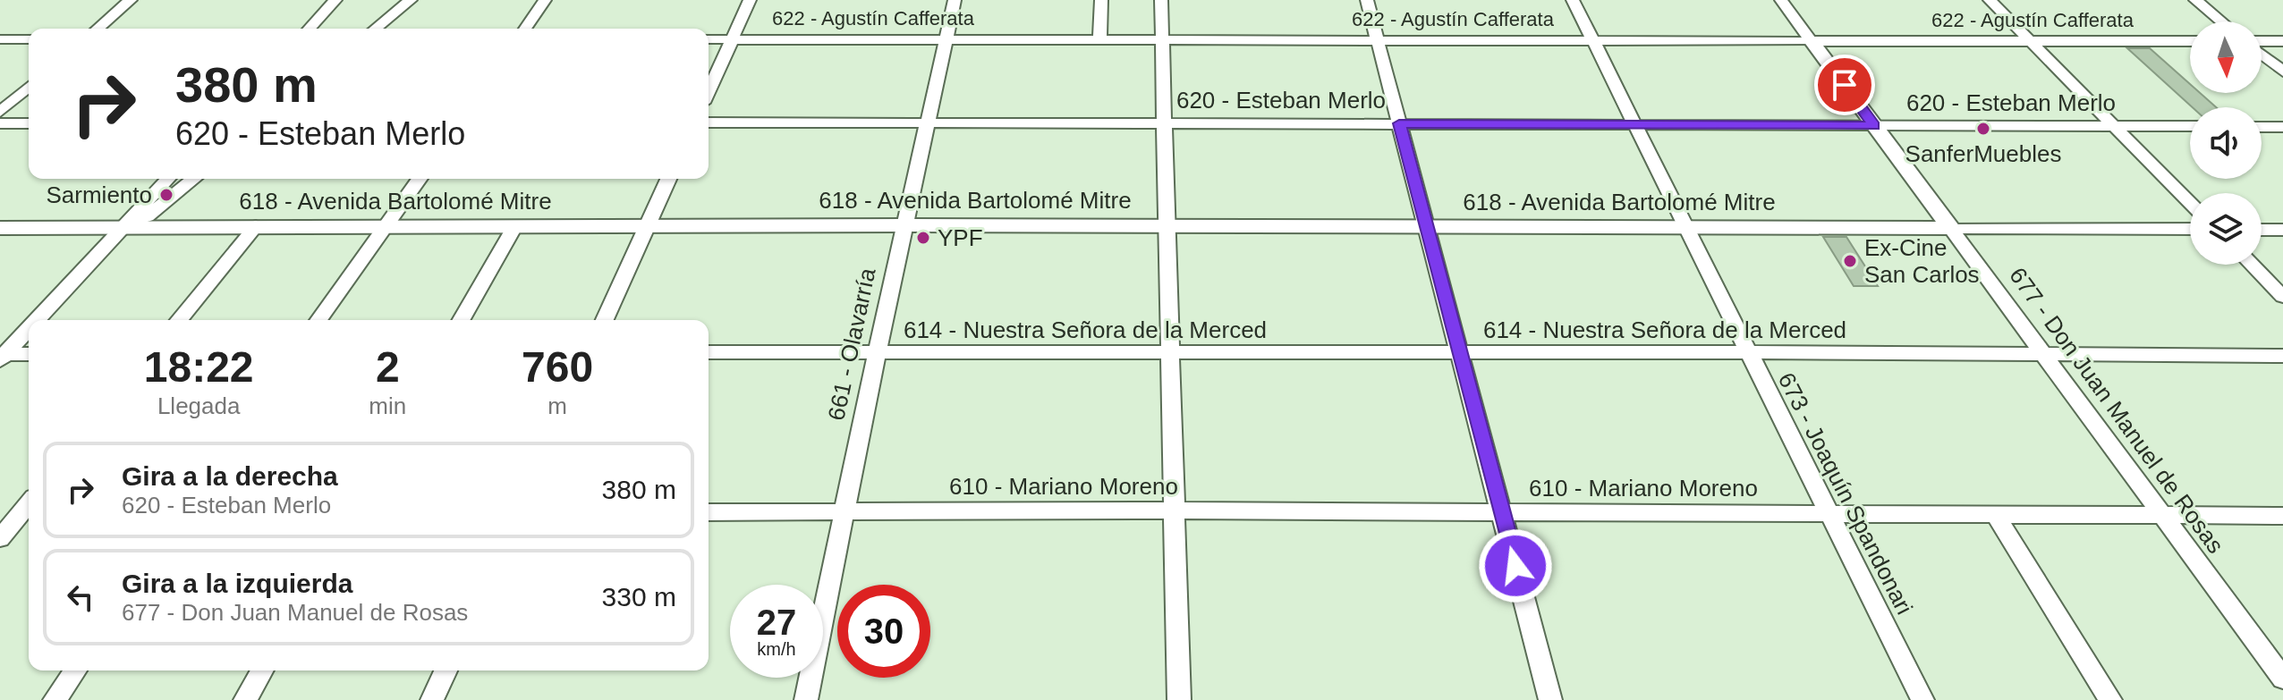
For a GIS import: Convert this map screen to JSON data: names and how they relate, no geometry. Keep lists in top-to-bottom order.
{
  "streets": {
    "main road": ["622 - Agustín Cafferata", "618 - Avenida Bartolomé Mitre", "677 - Don Juan Manuel de Rosas"],
    "street": [
      "620 - Esteban Merlo",
      "614 - Nuestra Señora de la Merced",
      "661 - Olavarría",
      "610 - Mariano Moreno",
      "673 - Joaquín Spandonari"
    ]
  },
  "crossings": [
    ["622 - Agustín Cafferata", "661 - Olavarría"],
    ["622 - Agustín Cafferata", "677 - Don Juan Manuel de Rosas"],
    ["622 - Agustín Cafferata", "673 - Joaquín Spandonari"],
    ["620 - Esteban Merlo", "661 - Olavarría"],
    ["620 - Esteban Merlo", "677 - Don Juan Manuel de Rosas"],
    ["620 - Esteban Merlo", "673 - Joaquín Spandonari"],
    ["618 - Avenida Bartolomé Mitre", "661 - Olavarría"],
    ["618 - Avenida Bartolomé Mitre", "677 - Don Juan Manuel de Rosas"],
    ["618 - Avenida Bartolomé Mitre", "673 - Joaquín Spandonari"],
    ["614 - Nuestra Señora de la Merced", "661 - Olavarría"],
    ["614 - Nuestra Señora de la Merced", "677 - Don Juan Manuel de Rosas"],
    ["614 - Nuestra Señora de la Merced", "673 - Joaquín Spandonari"],
    ["661 - Olavarría", "610 - Mariano Moreno"],
    ["677 - Don Juan Manuel de Rosas", "610 - Mariano Moreno"],
    ["610 - Mariano Moreno", "673 - Joaquín Spandonari"]
  ],
  "places": [
    "SanferMuebles",
    "Sarmiento",
    "YPF",
    "Ex-Cine San Carlos"
  ],
  "north": "bottom",
  "page": {
    "turn": ["380 m", "620 - Esteban Merlo"],
    "eta": [
      "18:22",
      "Llegada",
      "2",
      "min",
      "760",
      "m"
    ],
    "list": [
      {
        "name": "Gira a la derecha",
        "note": "620 - Esteban Merlo",
        "value": "380 m"
      },
      {
        "name": "Gira a la izquierda",
        "note": "677 - Don Juan Manuel de Rosas",
        "value": "330 m"
      }
    ],
    "speed": "27 km/h",
    "limit": "30"
  }
}
